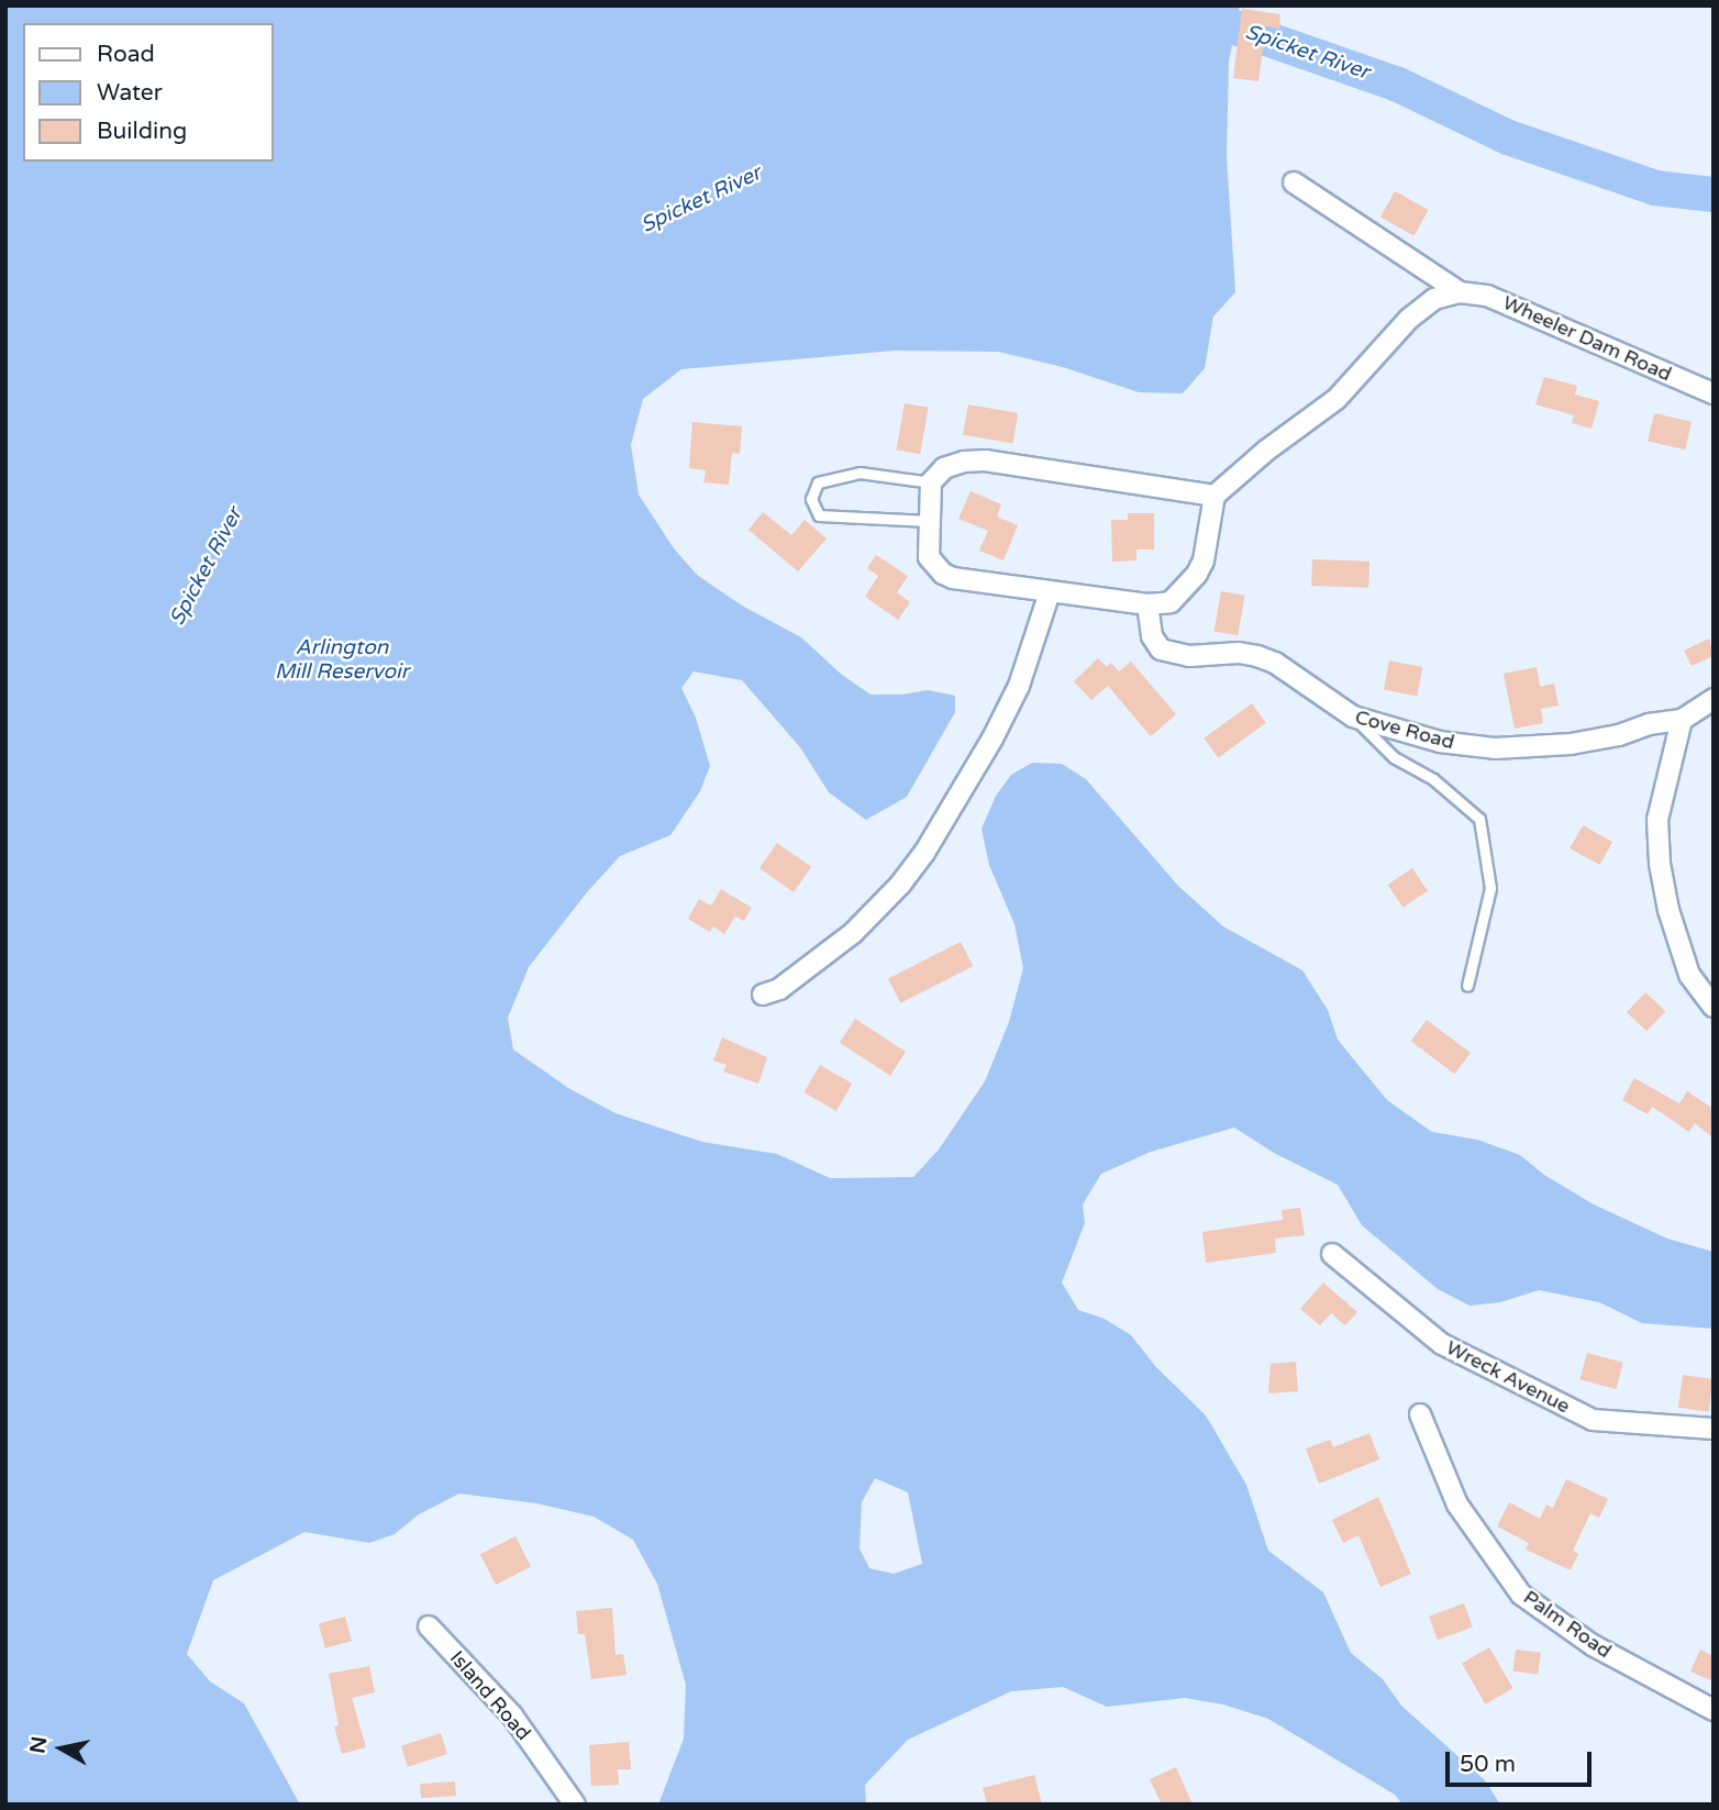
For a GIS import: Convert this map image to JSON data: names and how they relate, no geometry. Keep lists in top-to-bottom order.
{
  "streets": {
    "street": [
      "Wheeler Dam Road",
      "Cove Road",
      "Wreck Avenue",
      "Palm Road",
      "Island Road"
    ]
  },
  "water": ["Spicket River", "Arlington Mill Reservoir"],
  "legend": ["Road", "Water", "Building"],
  "scale_bar": "50 m",
  "north": "left"
}
